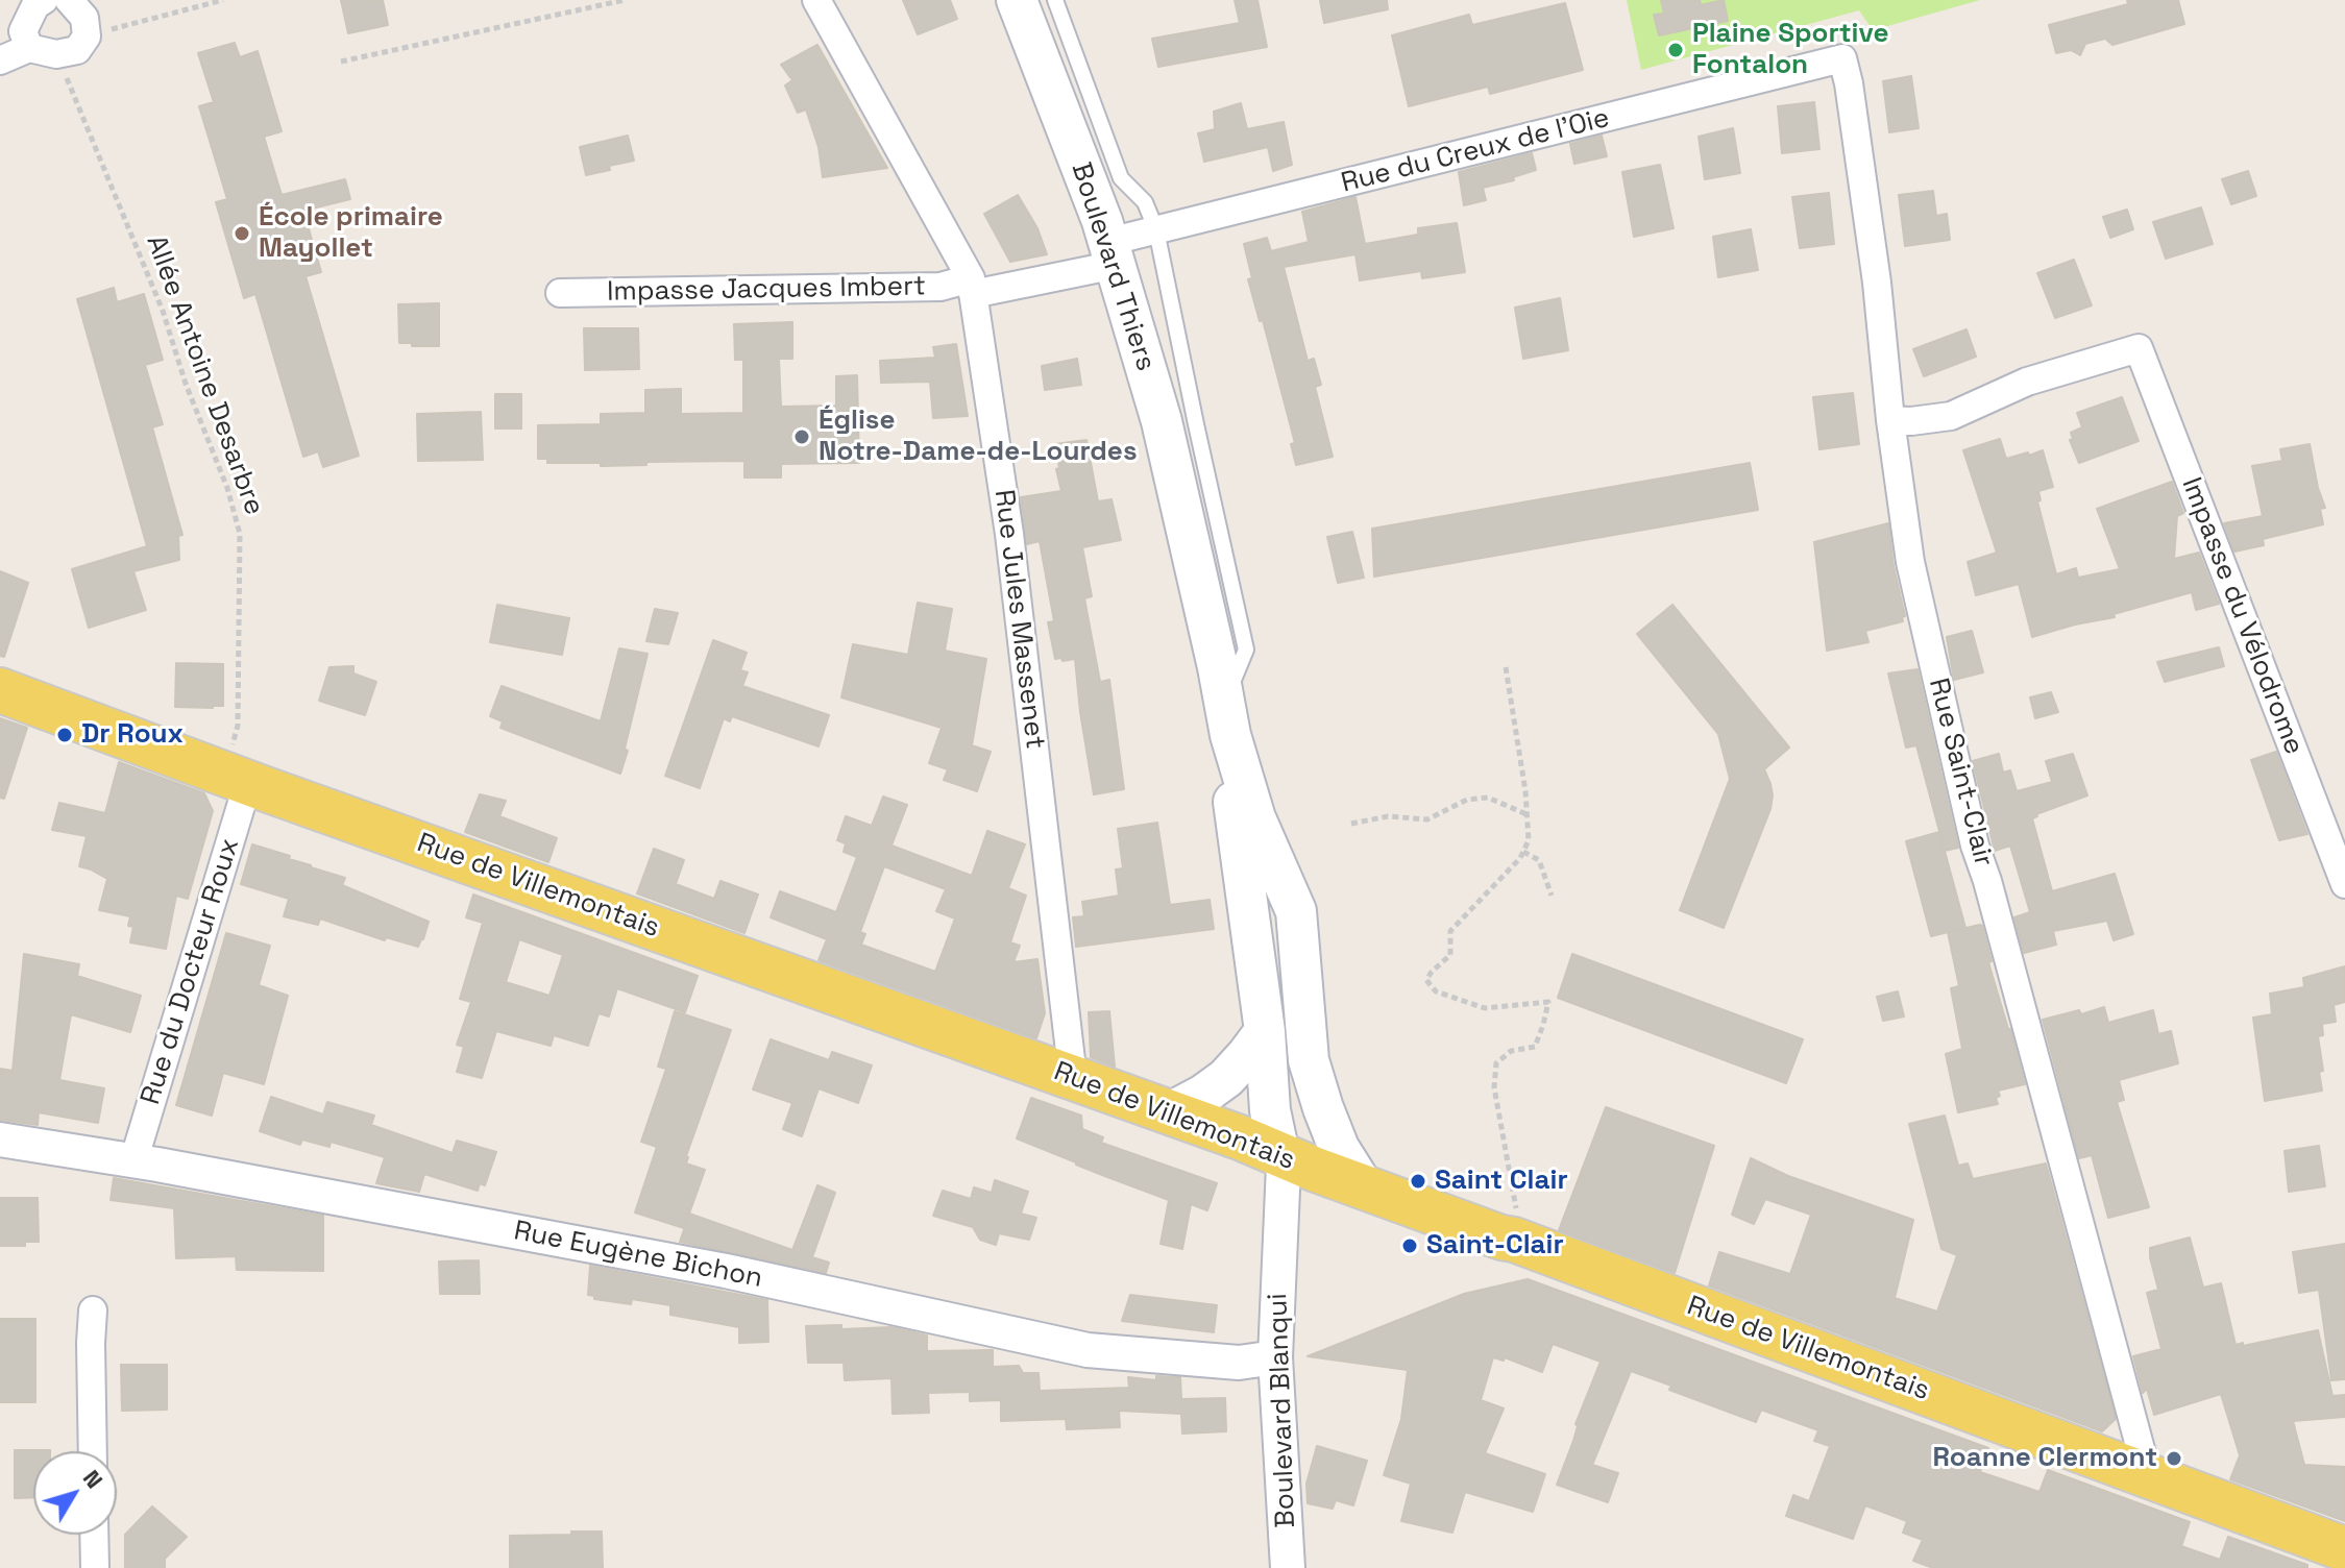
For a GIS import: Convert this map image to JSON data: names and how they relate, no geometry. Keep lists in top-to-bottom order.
{
  "streets": {
    "main road": ["Boulevard Thiers", "Rue de Villemontais"],
    "street": [
      "Rue du Creux de l'Oie",
      "Impasse Jacques Imbert",
      "Impasse du Vélodrome",
      "Rue Jules Massenet",
      "Rue Saint-Clair",
      "Rue du Docteur Roux",
      "Rue Eugène Bichon",
      "Boulevard Blanqui"
    ],
    "path": ["Allée Antoine Desarbre"]
  },
  "crossings": [
    ["Rue du Creux de l'Oie", "Boulevard Thiers"],
    ["Rue du Creux de l'Oie", "Impasse Jacques Imbert"],
    ["Rue du Creux de l'Oie", "Rue Saint-Clair"],
    ["Boulevard Thiers", "Impasse Jacques Imbert"],
    ["Boulevard Thiers", "Rue de Villemontais"],
    ["Boulevard Thiers", "Boulevard Blanqui"],
    ["Impasse Jacques Imbert", "Rue Jules Massenet"],
    ["Allée Antoine Desarbre", "Rue de Villemontais"],
    ["Allée Antoine Desarbre", "Rue du Docteur Roux"],
    ["Impasse du Vélodrome", "Rue Saint-Clair"],
    ["Rue Jules Massenet", "Rue de Villemontais"],
    ["Rue Saint-Clair", "Rue de Villemontais"],
    ["Rue de Villemontais", "Rue du Docteur Roux"],
    ["Rue de Villemontais", "Boulevard Blanqui"],
    ["Rue du Docteur Roux", "Rue Eugène Bichon"],
    ["Rue Eugène Bichon", "Boulevard Blanqui"]
  ],
  "places": [
    "Plaine Sportive Fontalon",
    "École primaire Mayollet",
    "Église Notre-Dame-de-Lourdes",
    "Dr Roux",
    "Saint Clair",
    "Saint-Clair",
    "Roanne Clermont"
  ],
  "north": "top right"
}
